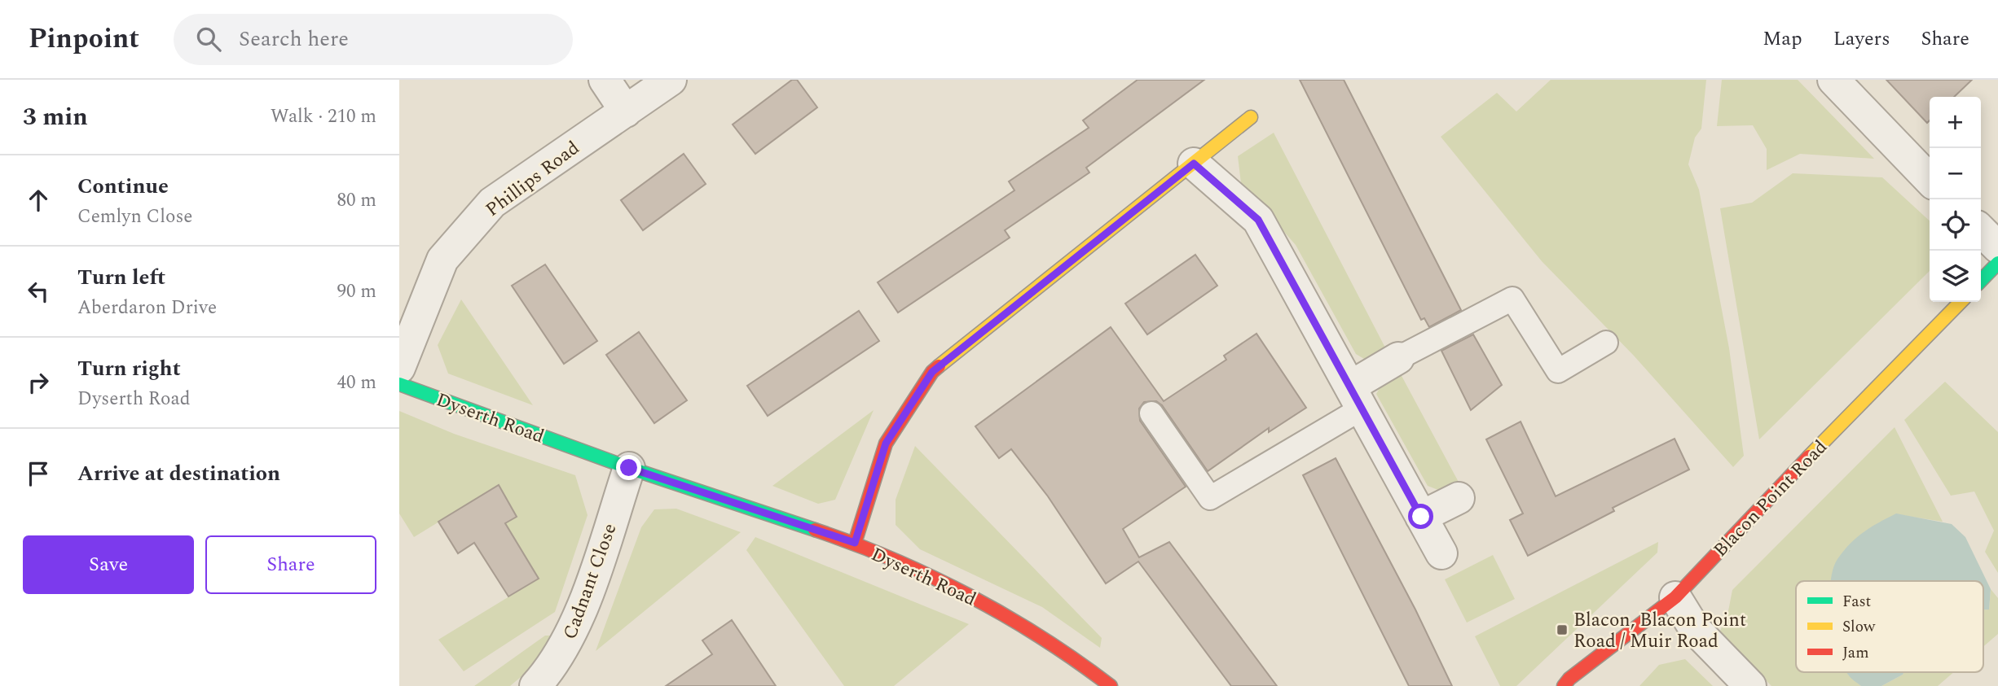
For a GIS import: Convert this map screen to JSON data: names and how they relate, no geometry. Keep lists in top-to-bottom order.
{
  "streets": {
    "street": [
      "Phillips Road",
      "Dyserth Road",
      "Blacon Point Road",
      "Cadnant Close"
    ]
  },
  "crossings": [
    ["Dyserth Road", "Cadnant Close"]
  ],
  "places": {
    "transit": ["Blacon, Blacon Point Road / Muir Road"]
  },
  "legend": ["Fast", "Slow", "Jam"],
  "page": {
    "header": "Pinpoint",
    "search": "Search here",
    "nav": ["Map", "Layers", "Share"],
    "heading": ["3 min", "Walk · 210 m"],
    "map_buttons": ["+", "−"],
    "list": [
      ["Continue", "Cemlyn Close", "80 m"],
      ["Turn left", "Aberdaron Drive", "90 m"],
      ["Turn right", "Dyserth Road", "40 m"],
      "Arrive at destination"
    ],
    "buttons": ["Save", "Share"]
  }
}
